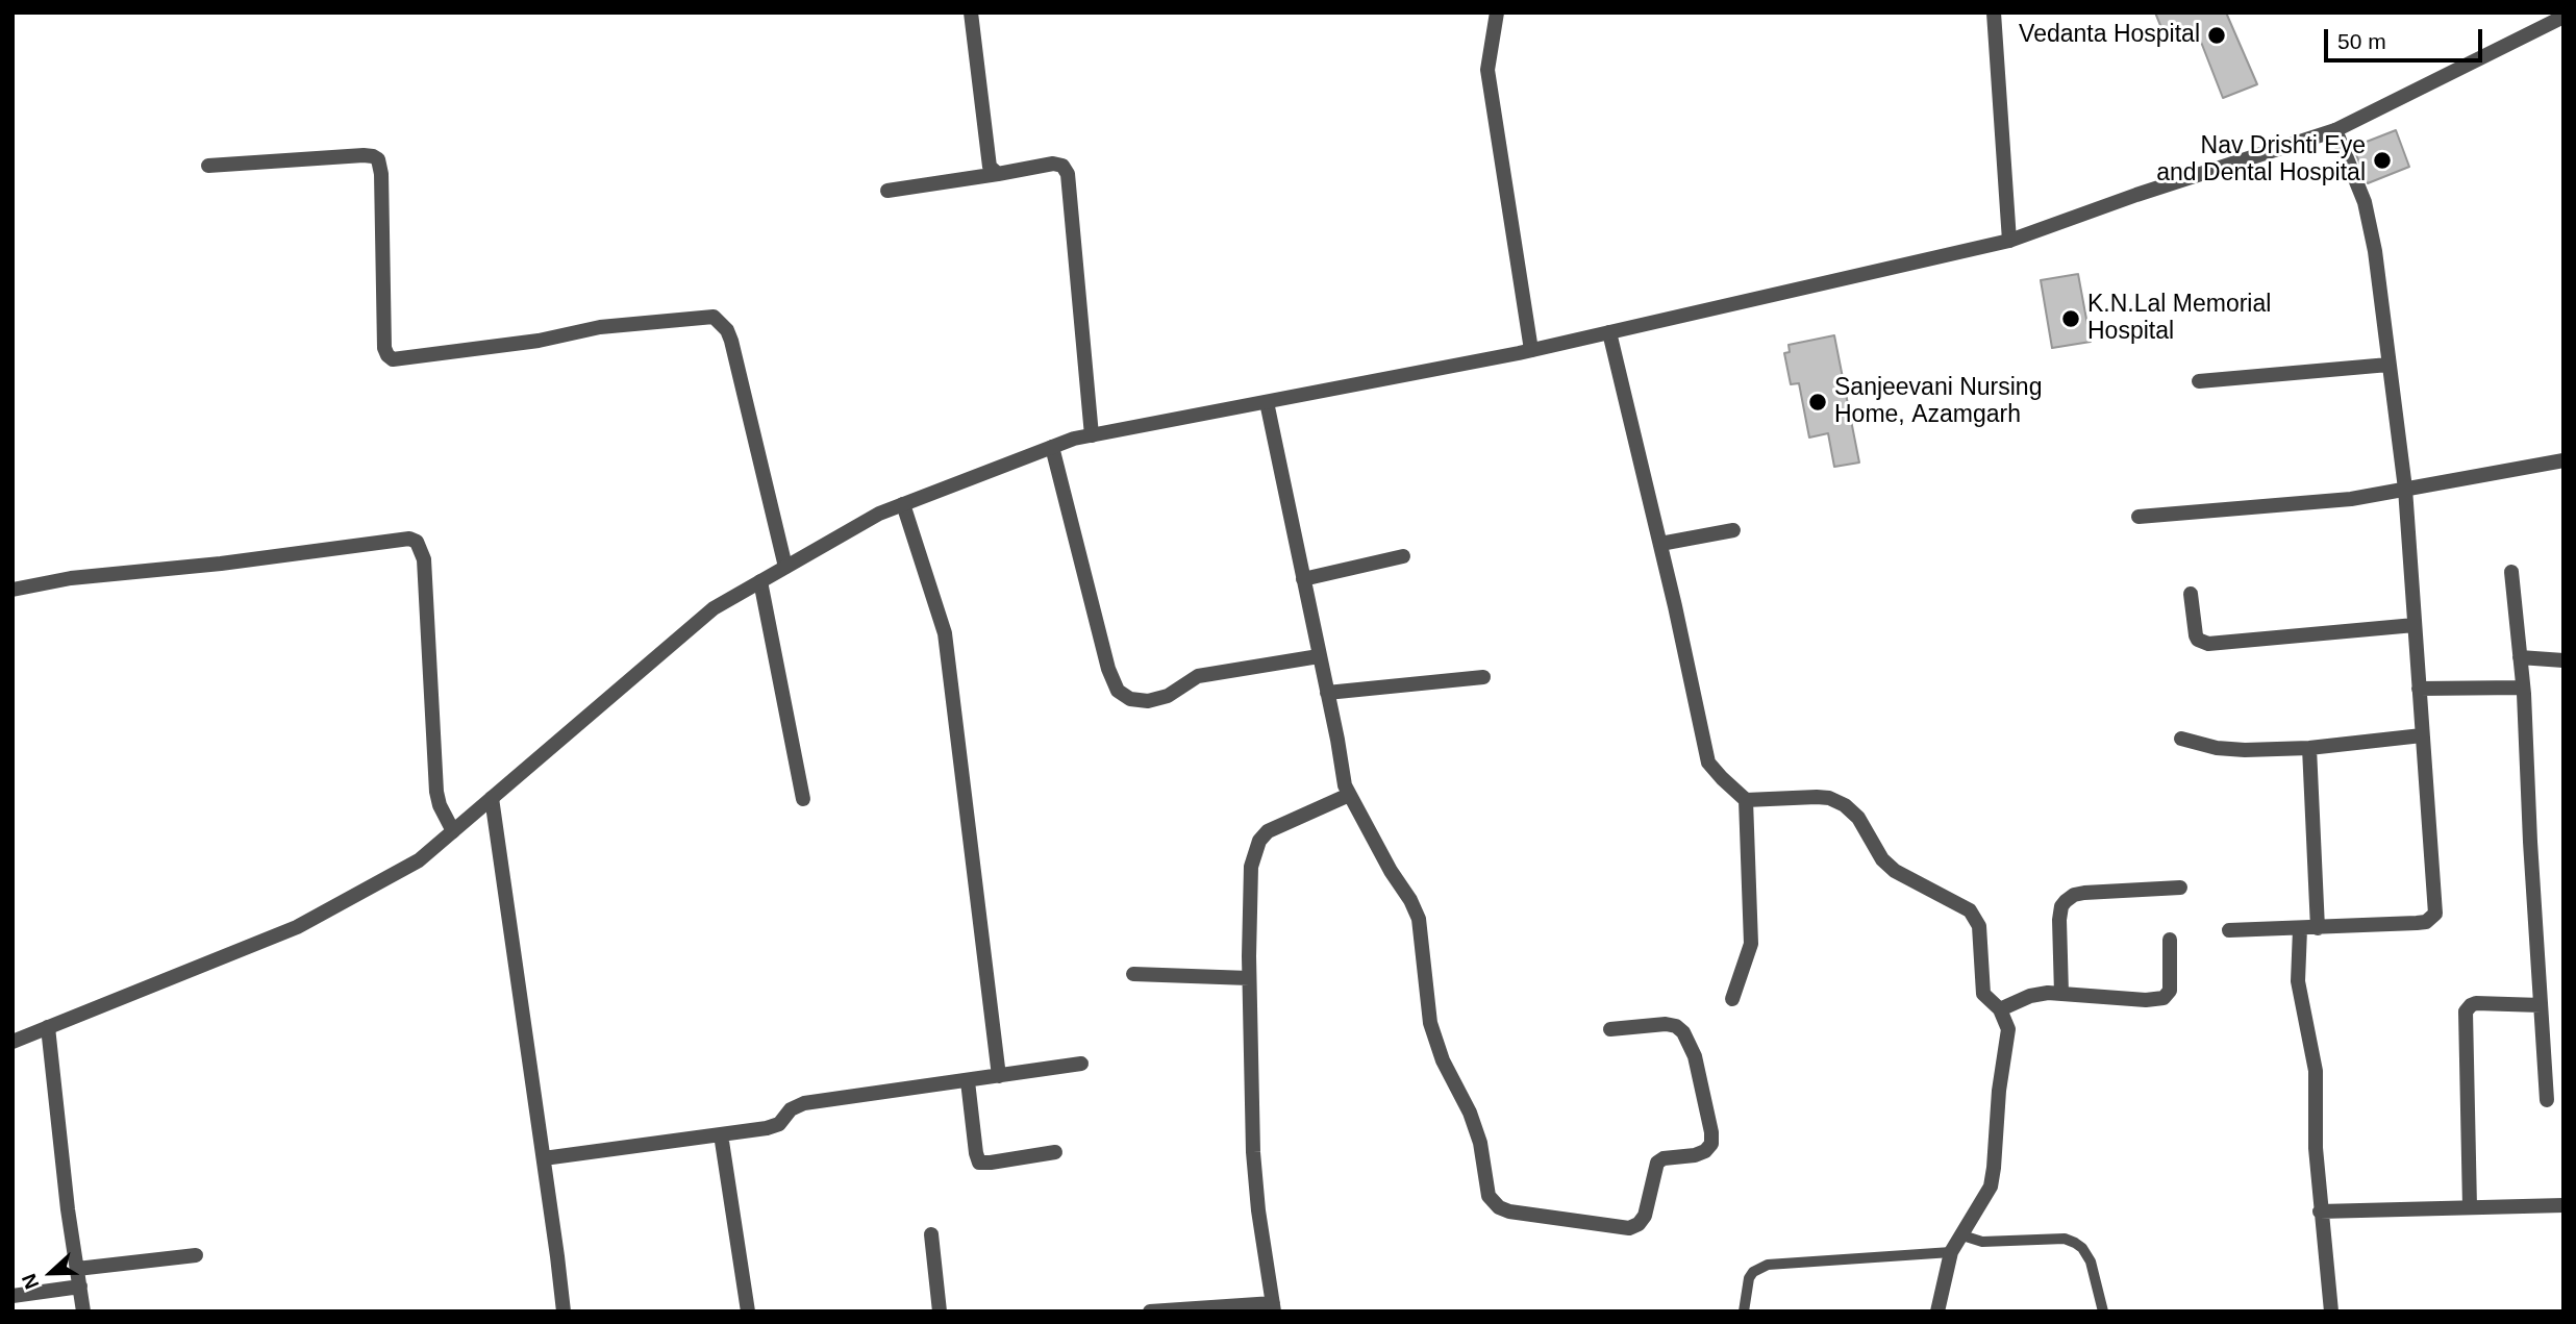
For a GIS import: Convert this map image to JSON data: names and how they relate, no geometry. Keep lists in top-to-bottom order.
{
  "places": [
    "Vedanta Hospital",
    "Nav Drishti Eye and Dental Hospital",
    "K.N.Lal Memorial Hospital",
    "Sanjeevani Nursing Home, Azamgarh"
  ],
  "scale_bar": "50 m",
  "north": "left"
}
